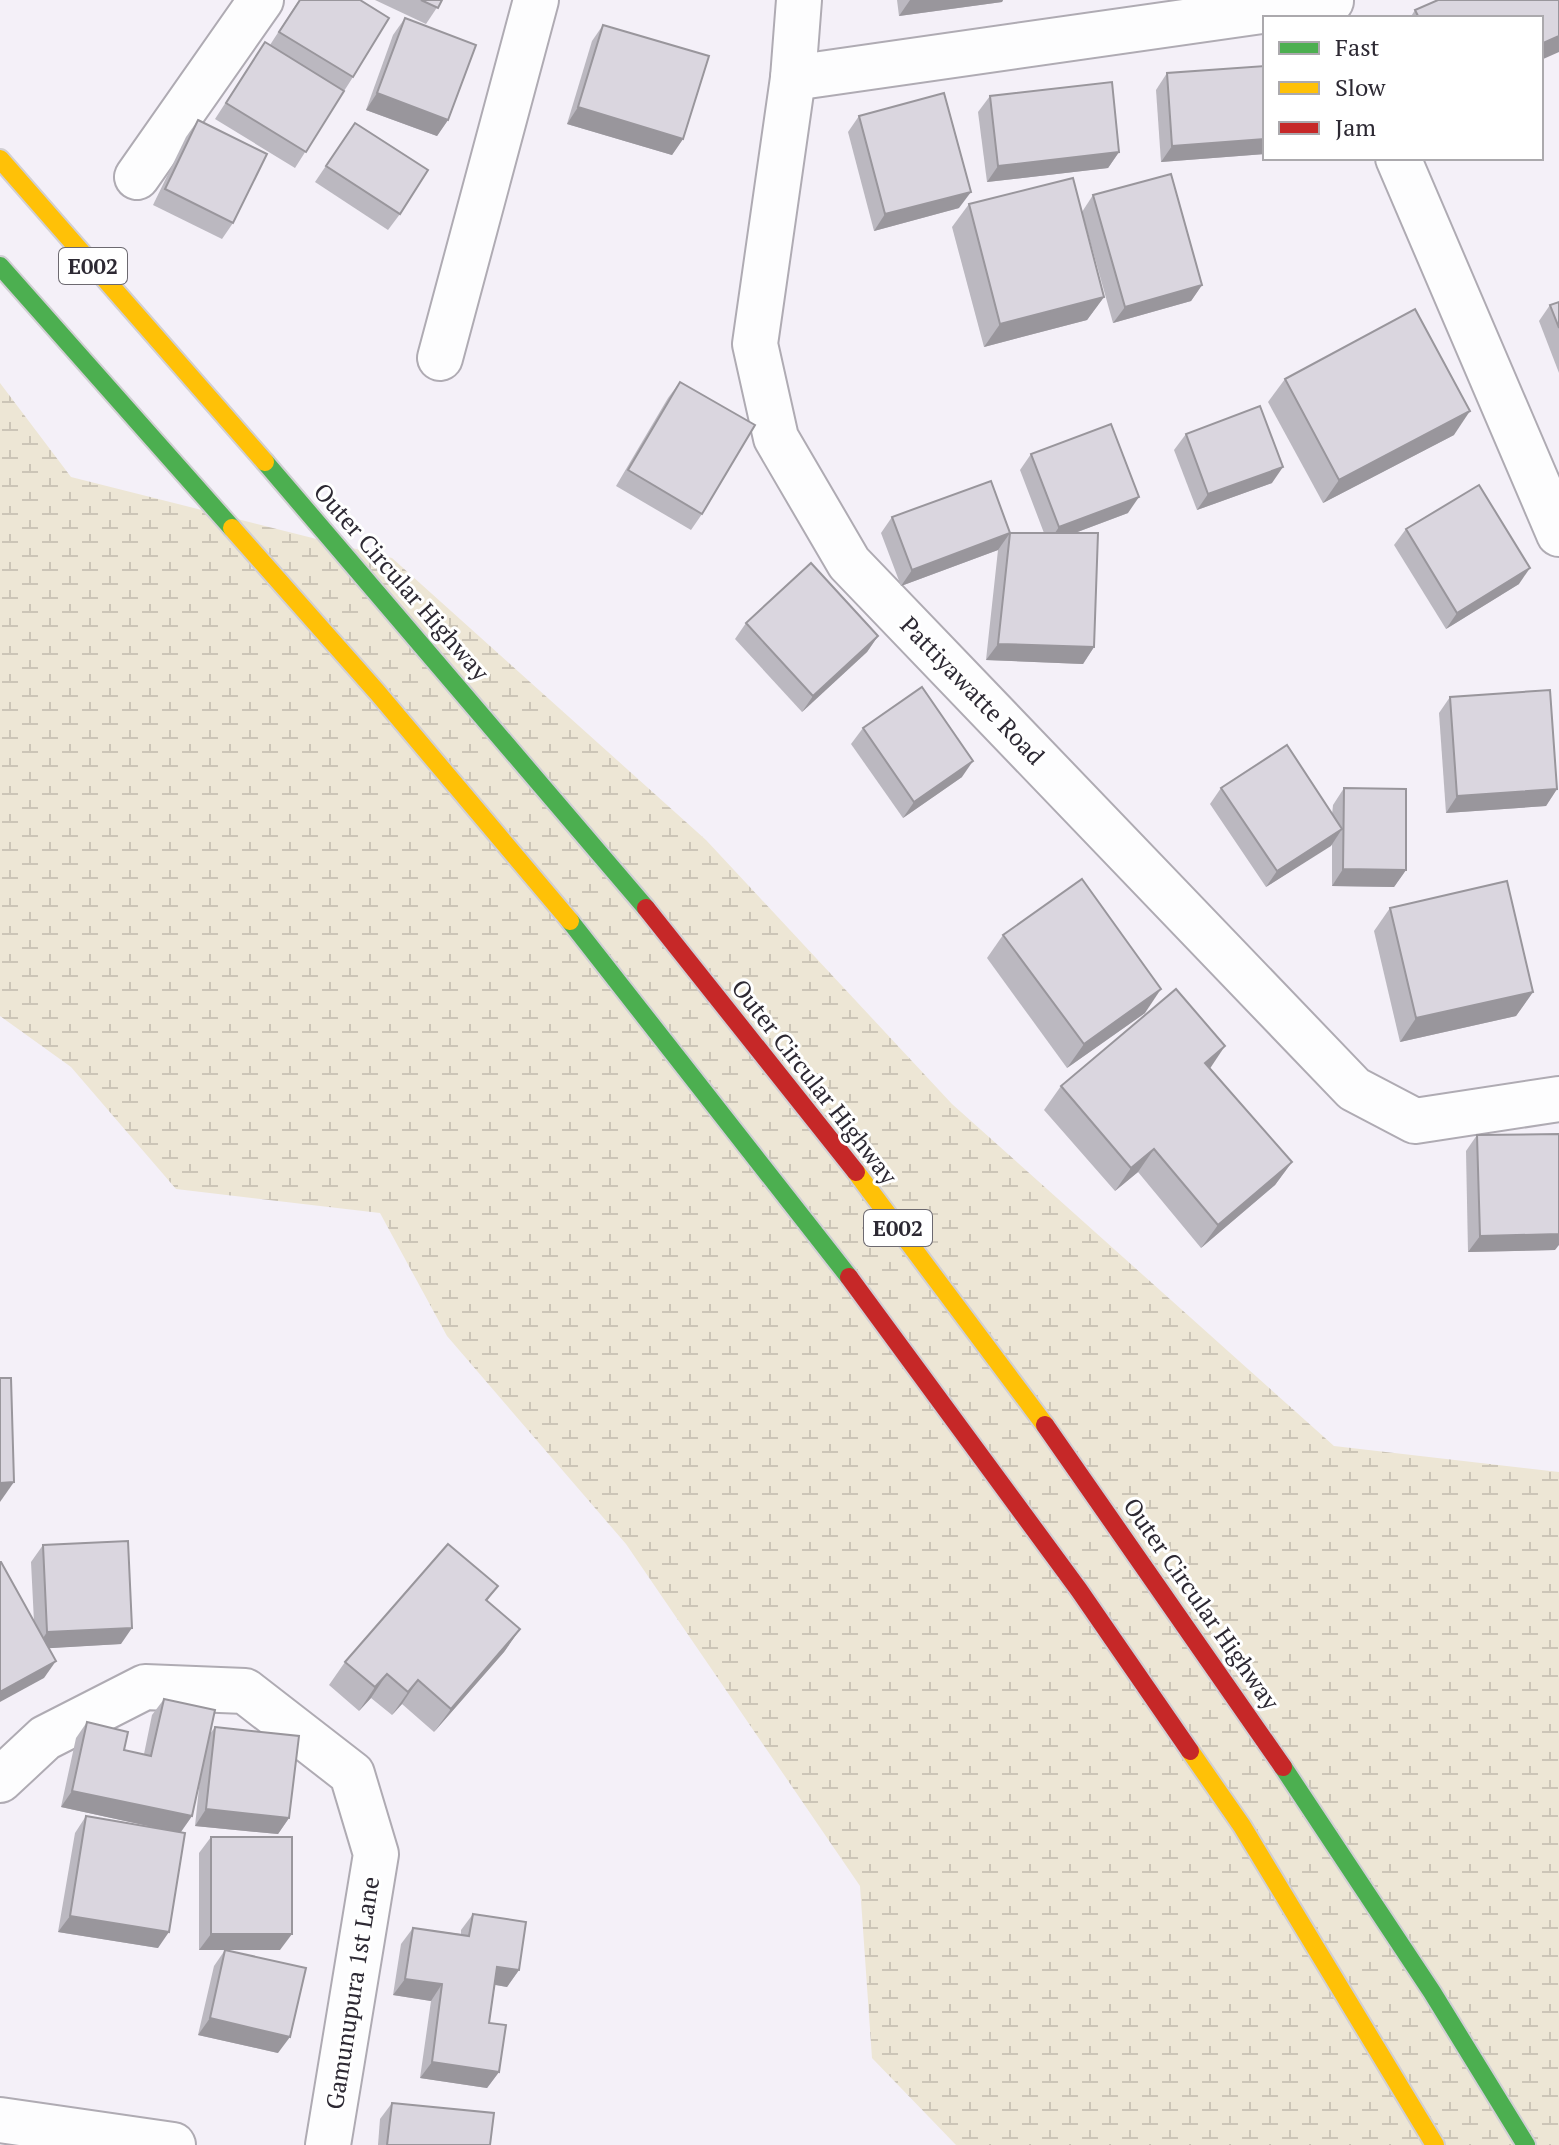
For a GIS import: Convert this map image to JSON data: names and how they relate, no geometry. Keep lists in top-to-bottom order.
{
  "streets": {
    "highway": ["E002", "Outer Circular Highway"],
    "street": ["Pattiyawatte Road", "Gamunupura 1st Lane"]
  },
  "legend": ["Fast", "Slow", "Jam"]
}
